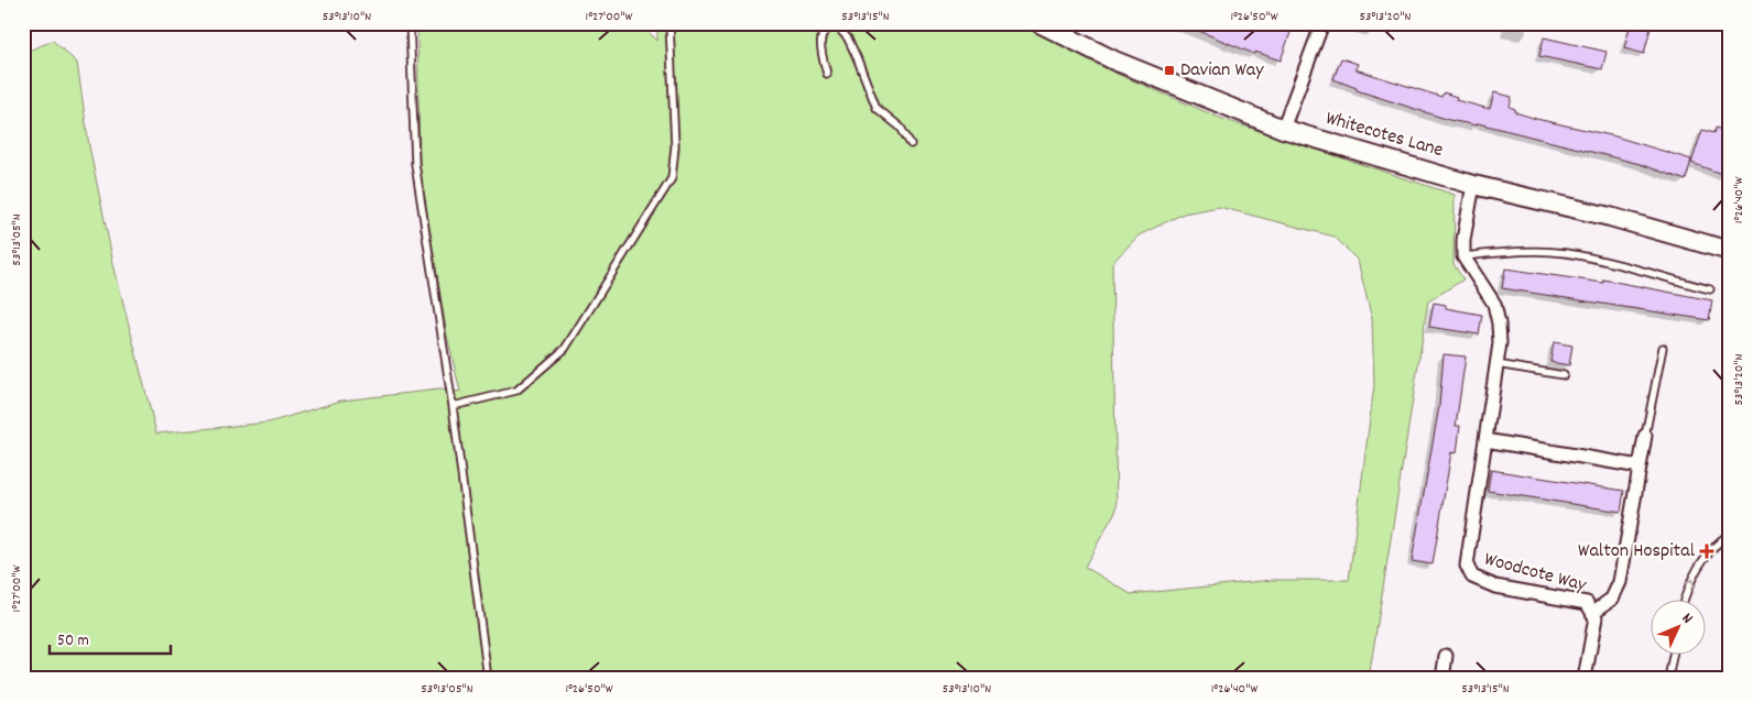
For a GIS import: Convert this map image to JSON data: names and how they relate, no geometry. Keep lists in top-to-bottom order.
{
  "streets": {
    "street": ["Whitecotes Lane", "Woodcote Way"]
  },
  "places": {
    "transit": ["Davian Way"],
    "health": ["Walton Hospital"]
  },
  "scale_bar": "50 m",
  "north": "top right",
  "coordinates": [
    "53°13'10\"N",
    "1°27'00\"W",
    "53°13'15\"N",
    "1°26'50\"W",
    "53°13'20\"N",
    "1°26'40\"W",
    "53°13'05\"N"
  ]
}
